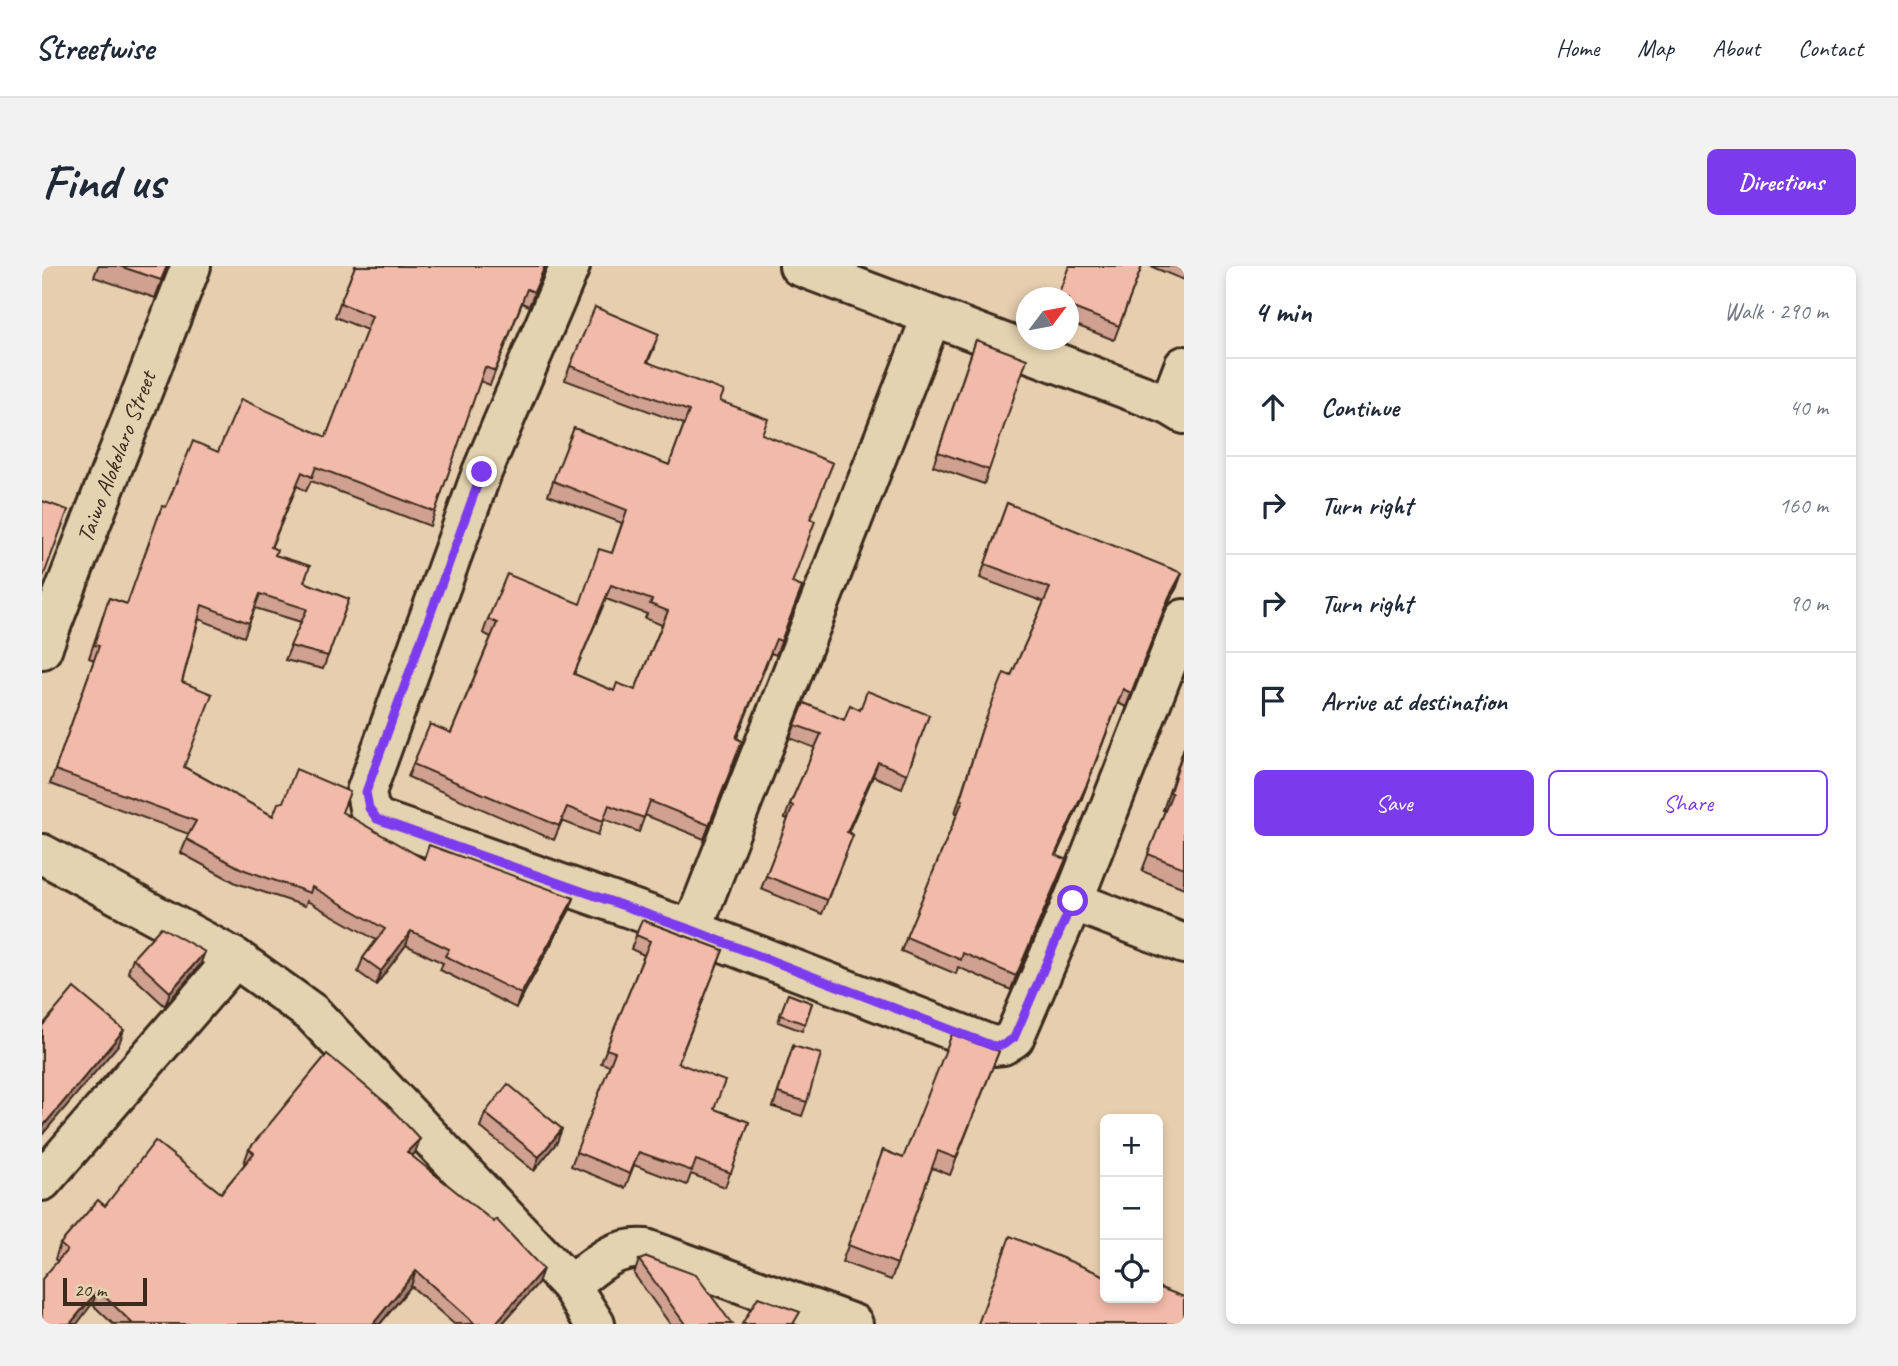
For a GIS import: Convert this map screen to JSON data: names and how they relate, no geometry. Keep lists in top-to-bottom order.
{
  "streets": {
    "street": ["Taiwo Alokolaro Street"]
  },
  "scale_bar": "20 m",
  "north": "top right",
  "page": {
    "header": "Streetwise",
    "nav": [
      "Home",
      "Map",
      "About",
      "Contact"
    ],
    "buttons": [
      "Directions",
      ["Save", "Share"]
    ],
    "title": "Find us",
    "heading": ["4 min", "Walk · 290 m"],
    "list": [
      ["Continue", "40 m"],
      ["Turn right", "160 m"],
      ["Turn right", "90 m"],
      "Arrive at destination"
    ],
    "map_buttons": ["+", "−"],
    "scale": "20 m"
  }
}
